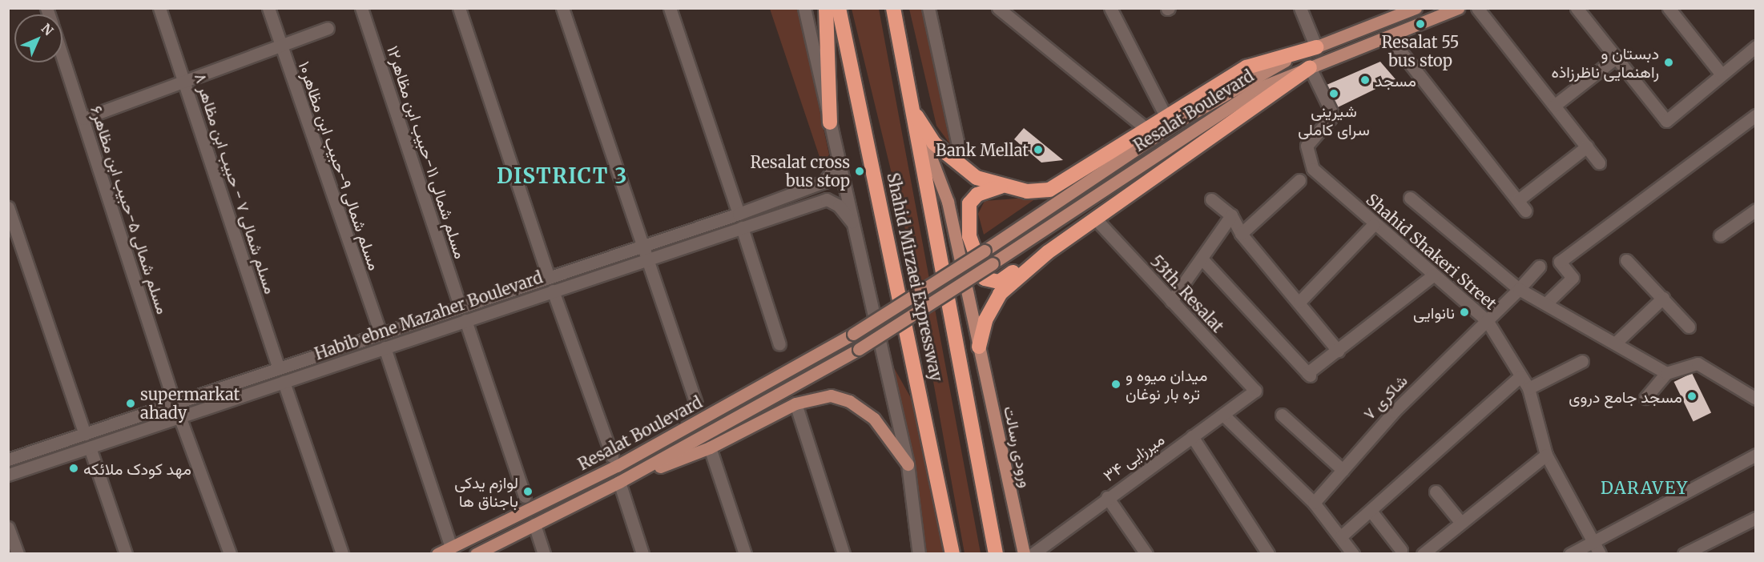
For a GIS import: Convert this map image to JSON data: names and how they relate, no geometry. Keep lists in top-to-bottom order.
{
  "streets": {
    "highway": ["Shahid Mirzaei Expressway"],
    "main road": ["Resalat Boulevard", "ورودی رسالت"],
    "street": [
      "مسلم شمالی ۱۱-حبیب ابن مظاهر۱۲",
      "مسلم شمالی ۹-حبیب ابن مظاهر۱۰",
      "مسلم شمالی ۷ - حبیب ابن مظاهر ۸",
      "مسلم شمالی ۵-حبیب ابن مظاهر۶",
      "Shahid Shakeri Street",
      "53th. Resalat",
      "Habib ebne Mazaher Boulevard",
      "شاکری ۷",
      "میرزایی ۳۴"
    ]
  },
  "crossings": [
    ["Resalat Boulevard", "Shahid Shakeri Street"],
    ["مسلم شمالی ۱۱-حبیب ابن مظاهر۱۲", "Habib ebne Mazaher Boulevard"],
    ["مسلم شمالی ۹-حبیب ابن مظاهر۱۰", "Habib ebne Mazaher Boulevard"],
    ["مسلم شمالی ۷ - حبیب ابن مظاهر ۸", "Habib ebne Mazaher Boulevard"],
    ["مسلم شمالی ۵-حبیب ابن مظاهر۶", "Habib ebne Mazaher Boulevard"],
    ["Shahid Shakeri Street", "شاکری ۷"],
    ["Shahid Mirzaei Expressway", "ورودی رسالت"],
    ["53th. Resalat", "میرزایی ۳۴"]
  ],
  "districts": ["DISTRICT 3", "DARAVEY"],
  "places": [
    "Resalat 55 bus stop",
    "دبستان و راهنمایی ناظرزاذه",
    "مسجد",
    "شیرینی سرای کاملی",
    "Bank Mellat",
    "Resalat cross bus stop",
    "نانوایی",
    "میدان میوه و تره بار نوغان",
    "مسجد جامع دروی",
    "supermarkat ahady",
    "مهد کودک ملائکه",
    "لوازم یدکی باجناق ها"
  ],
  "north": "top right"
}
